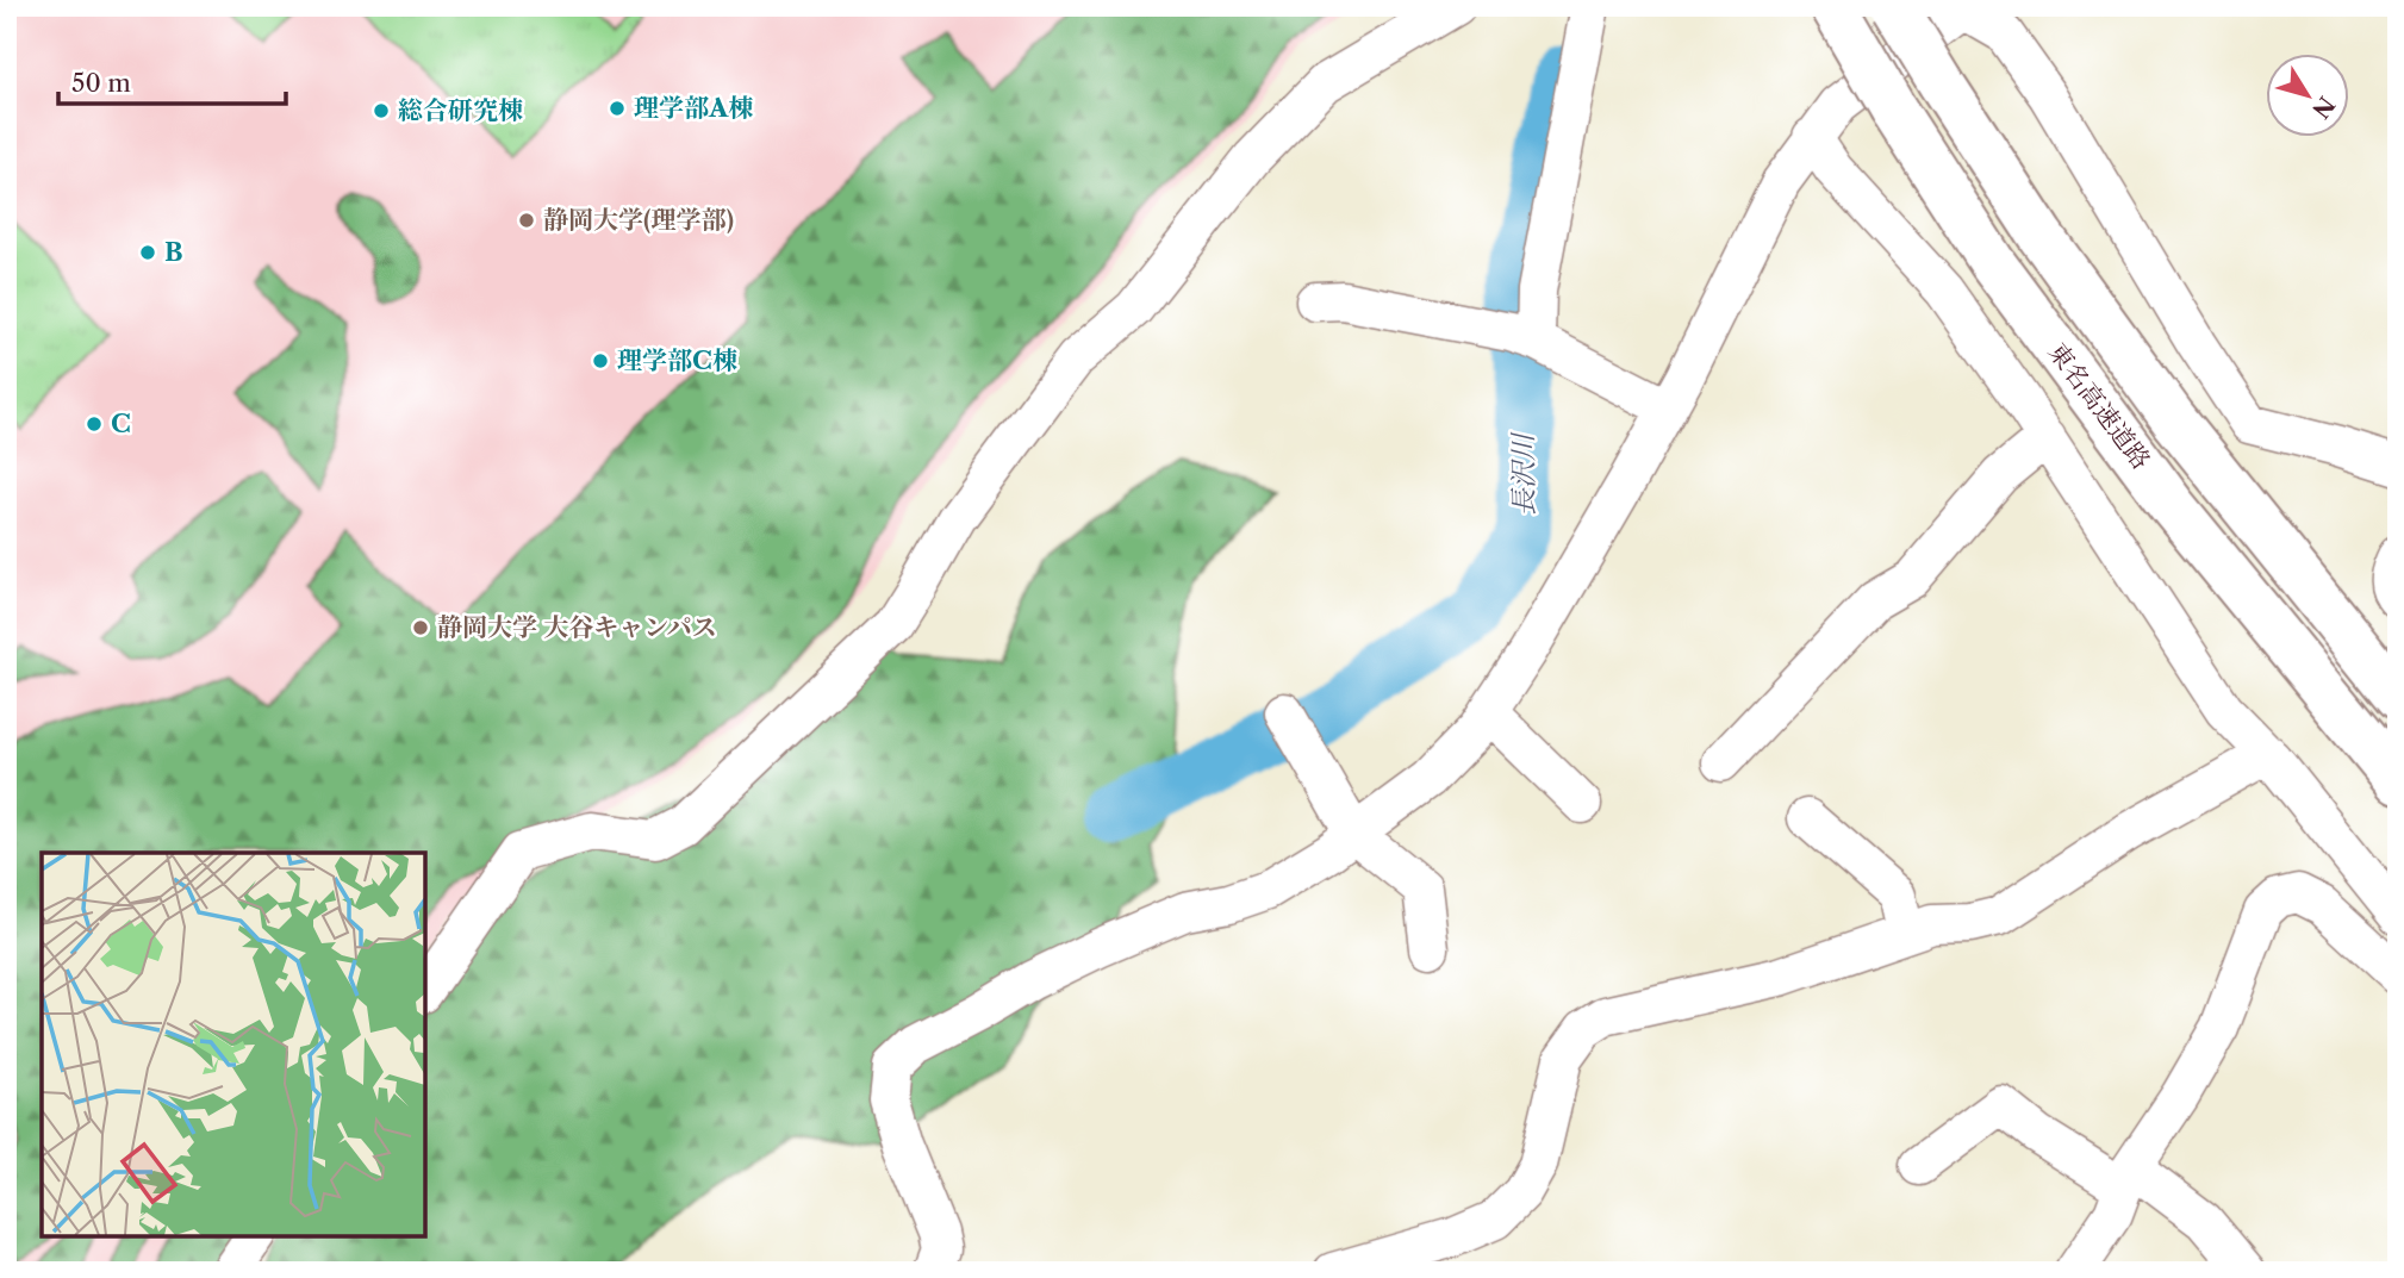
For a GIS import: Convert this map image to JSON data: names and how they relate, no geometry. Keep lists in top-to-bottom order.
{
  "streets": {
    "highway": ["東名高速道路"]
  },
  "water": ["長沢川"],
  "places": [
    "理学部A棟",
    "総合研究棟",
    "静岡大学(理学部)",
    "B",
    "理学部C棟",
    "C",
    "静岡大学 大谷キャンパス"
  ],
  "scale_bar": "50 m",
  "north": "bottom right"
}
